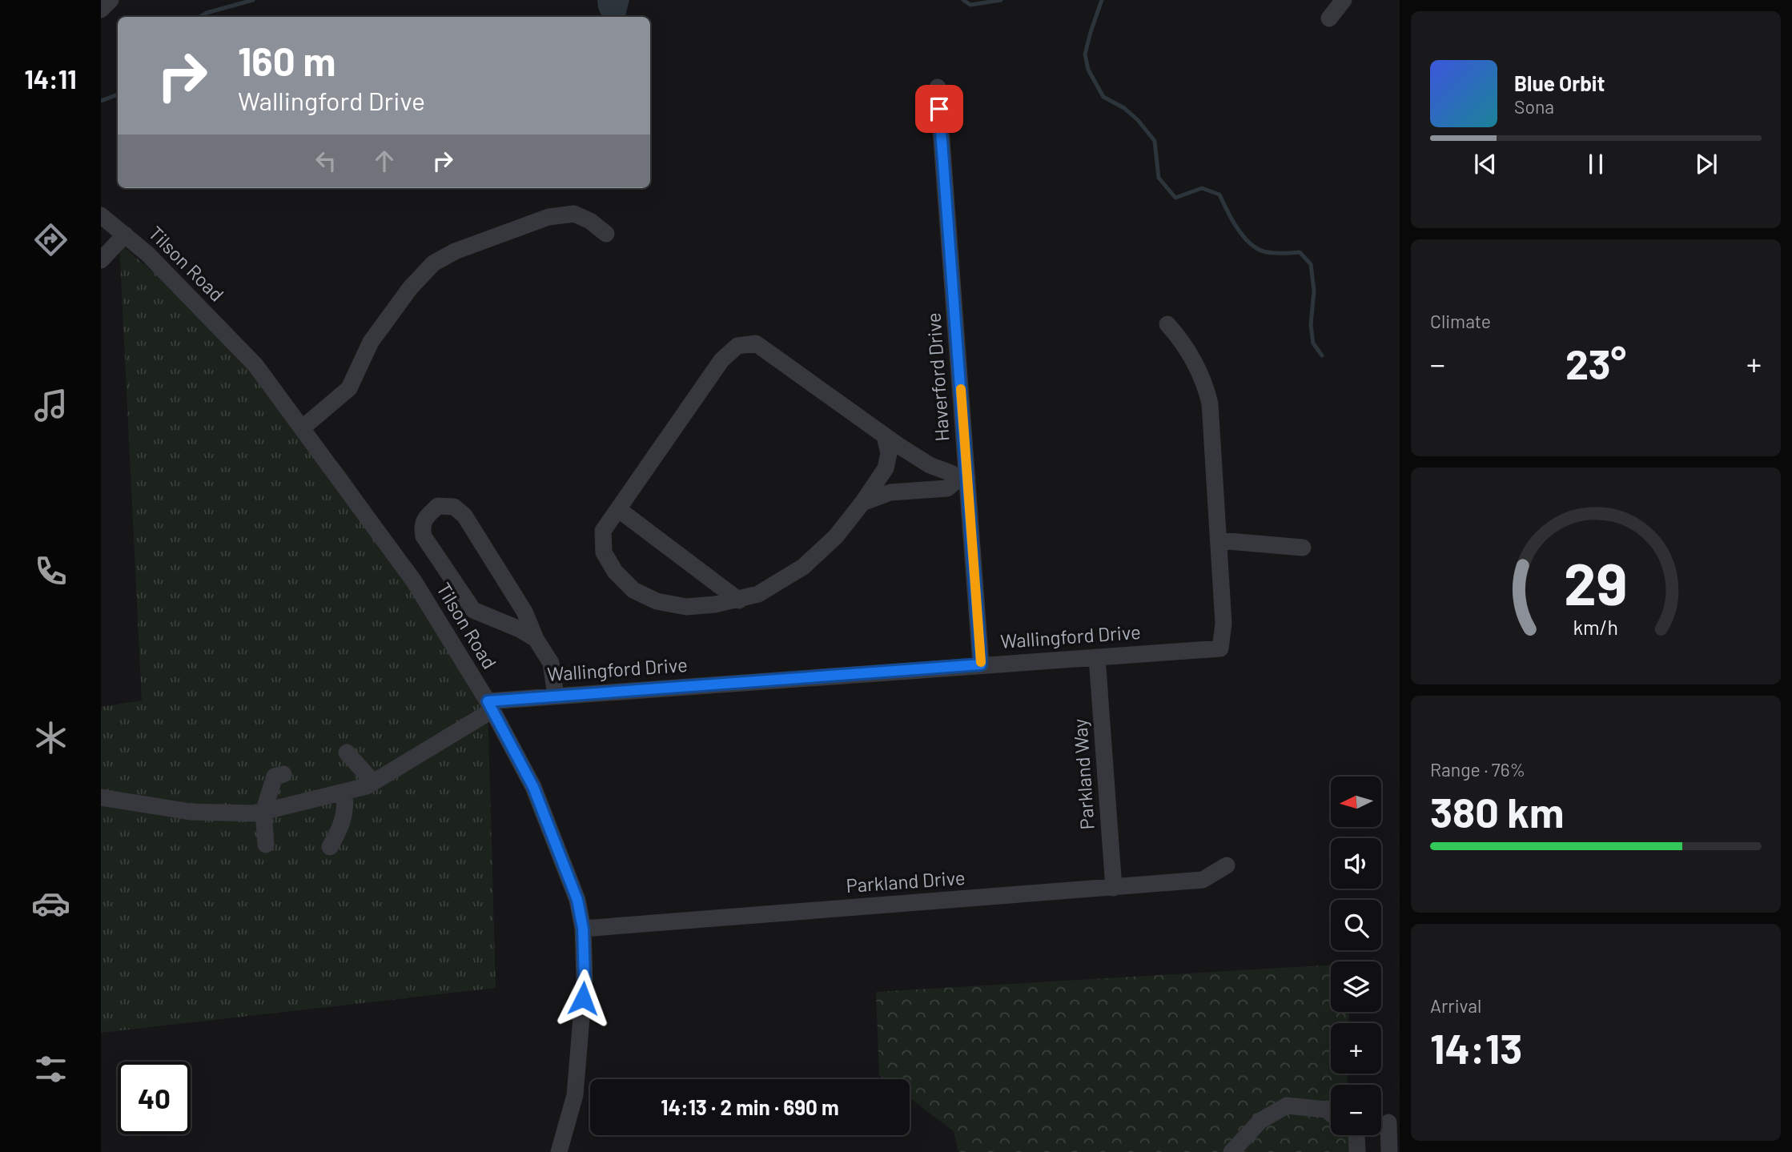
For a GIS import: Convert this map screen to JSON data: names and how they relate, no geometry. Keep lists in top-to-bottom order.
{
  "streets": {
    "street": [
      "Tilson Road",
      "Haverford Drive",
      "Wallingford Drive",
      "Parkland Way",
      "Parkland Drive"
    ]
  },
  "crossings": [
    ["Tilson Road", "Wallingford Drive"],
    ["Tilson Road", "Parkland Drive"],
    ["Haverford Drive", "Wallingford Drive"],
    ["Wallingford Drive", "Parkland Way"],
    ["Parkland Way", "Parkland Drive"]
  ],
  "north": "left",
  "page": {
    "tabs": "14:11",
    "turn": ["160 m", "Wallingford Drive"],
    "song": ["Blue Orbit", "Sona"],
    "tile": [
      "Climate",
      ["Range · 76%", "380 km"],
      ["Arrival", "14:13"]
    ],
    "heat": ["−", "23°", "+"],
    "map_buttons": ["+", "−"],
    "limit": "40",
    "trip": "14:13 · 2 min · 690 m",
    "gauge": ["29", "km/h"]
  }
}
